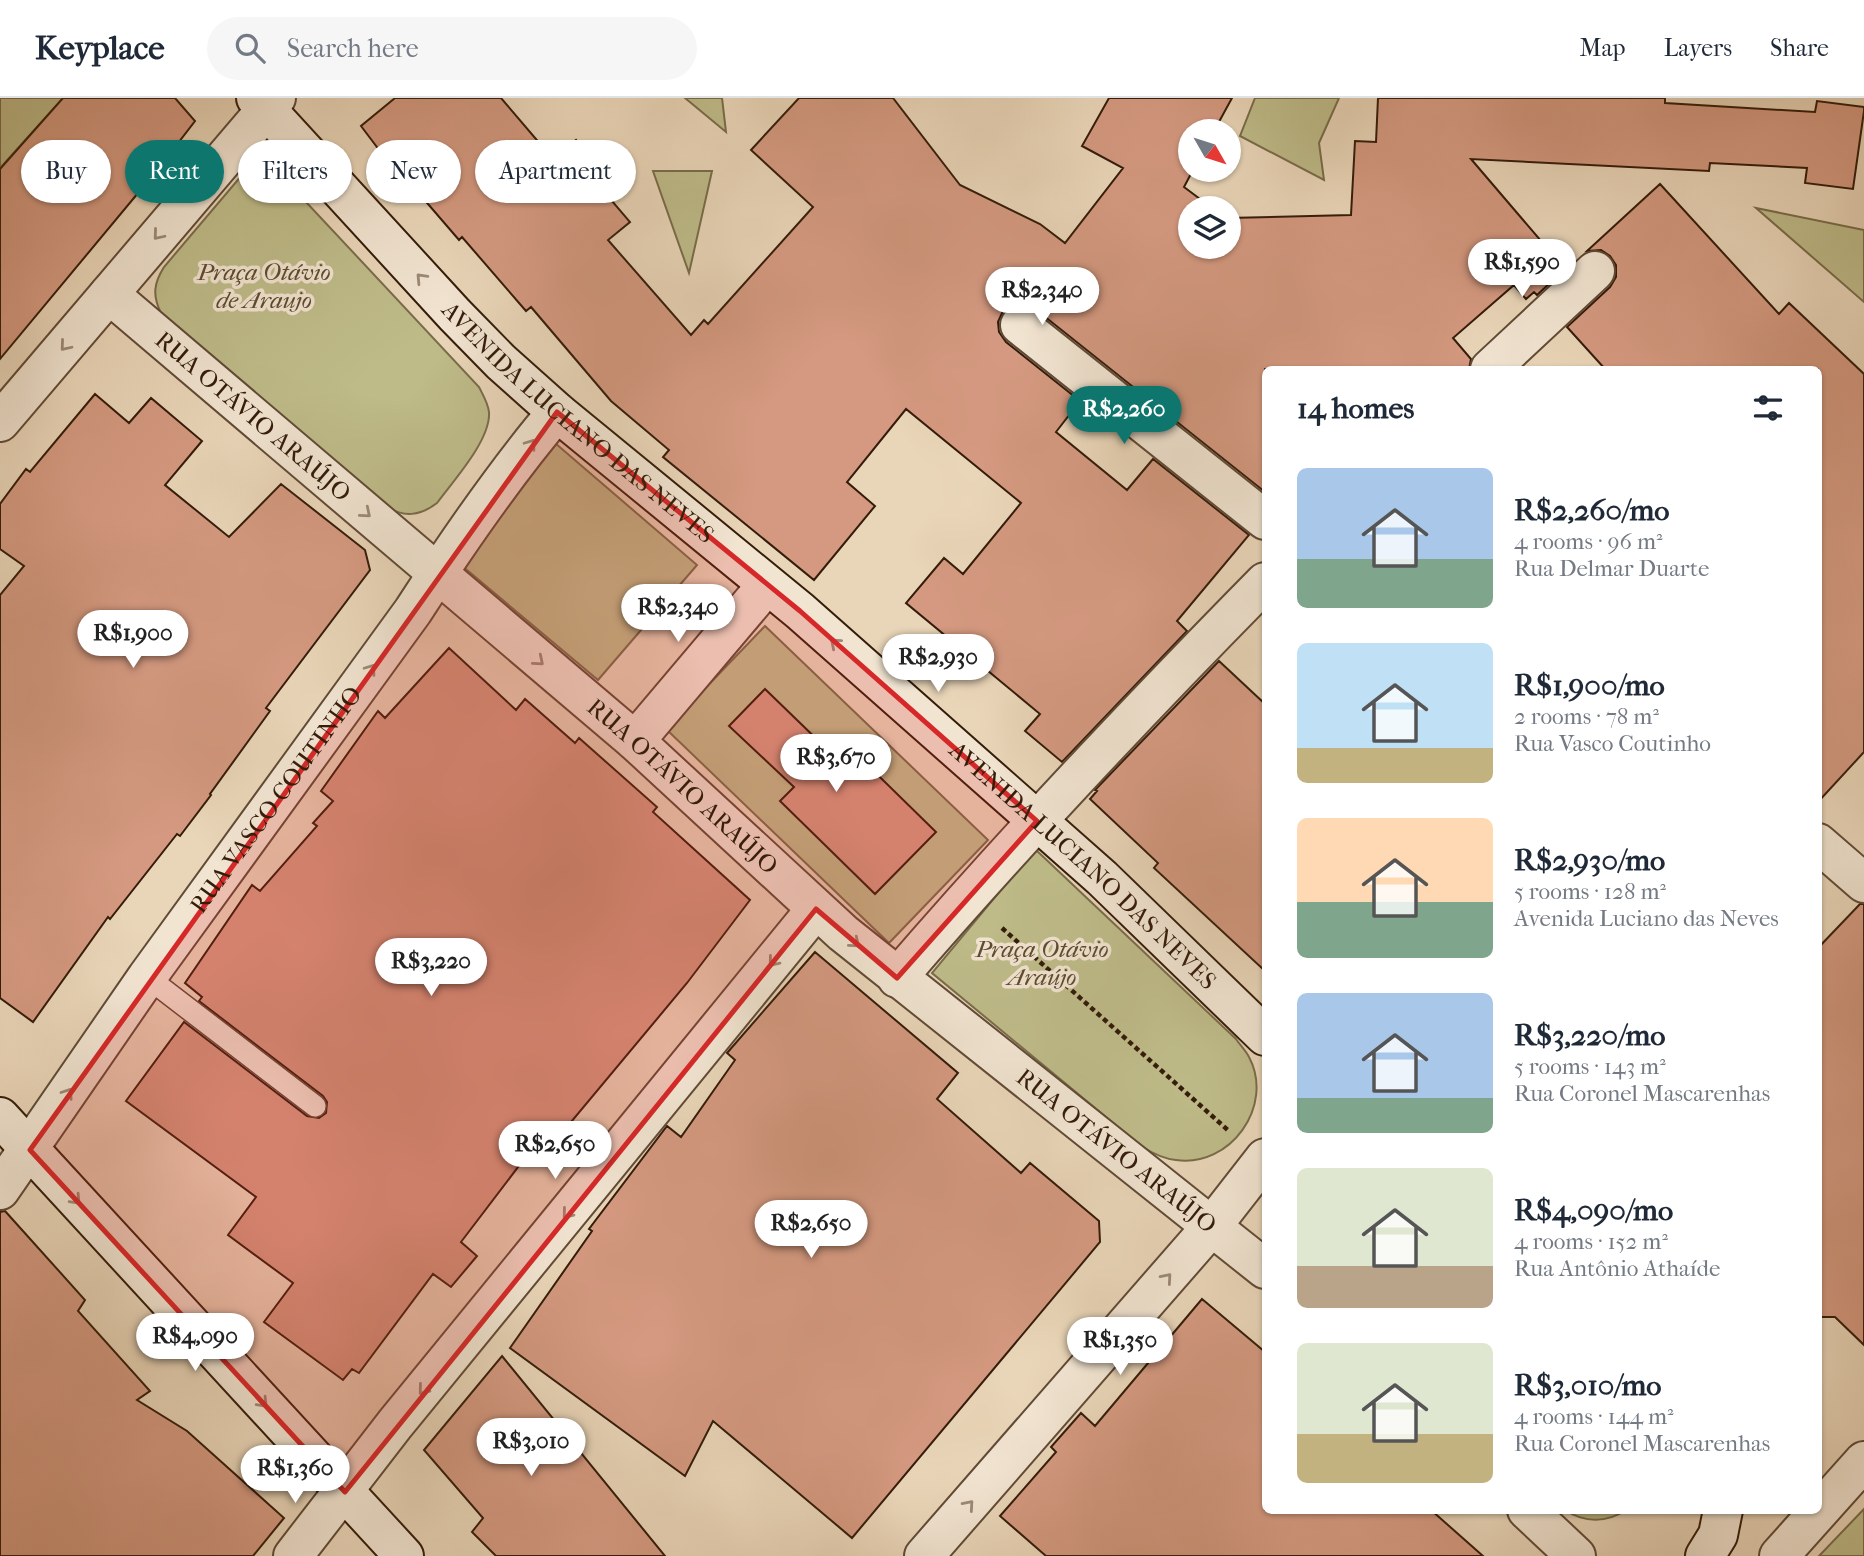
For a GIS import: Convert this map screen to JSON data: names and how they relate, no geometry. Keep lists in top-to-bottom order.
{
  "streets": {
    "street": ["RUA OTÁVIO ARAÚJO", "AVENIDA LUCIANO DAS NEVES", "RUA VASCO COUTINHO"]
  },
  "crossings": [
    ["RUA OTÁVIO ARAÚJO", "RUA VASCO COUTINHO"],
    ["AVENIDA LUCIANO DAS NEVES", "RUA VASCO COUTINHO"]
  ],
  "one_way": ["RUA OTÁVIO ARAÚJO", "AVENIDA LUCIANO DAS NEVES", "RUA VASCO COUTINHO"],
  "parks": ["Praça Otávio de Araujo", "Praça Otávio Araújo"],
  "north": "bottom right",
  "page": {
    "header": "Keyplace",
    "search": "Search here",
    "nav": ["Map", "Layers", "Share"],
    "chip": [
      "Buy",
      "Rent",
      "Filters",
      "New",
      "Apartment"
    ],
    "price": [
      "R$1,590",
      "R$2,340",
      "R$2,260",
      "R$2,340",
      "R$1,900",
      "R$2,930",
      "R$3,670",
      "R$3,220",
      "R$2,650",
      "R$2,650",
      "R$4,090",
      "R$1,350",
      "R$3,010",
      "R$1,360"
    ],
    "heading": "14 homes",
    "list": [
      {
        "name": "R$2,260/mo",
        "note": "4 rooms · 96 m² · Rua Delmar Duarte"
      },
      {
        "name": "R$1,900/mo",
        "note": "2 rooms · 78 m² · Rua Vasco Coutinho"
      },
      {
        "name": "R$2,930/mo",
        "note": "5 rooms · 128 m² · Avenida Luciano das Neves"
      },
      {
        "name": "R$3,220/mo",
        "note": "5 rooms · 143 m² · Rua Coronel Mascarenhas"
      },
      {
        "name": "R$4,090/mo",
        "note": "4 rooms · 152 m² · Rua Antônio Athaíde"
      },
      {
        "name": "R$3,010/mo",
        "note": "4 rooms · 144 m² · Rua Coronel Mascarenhas"
      }
    ]
  }
}
